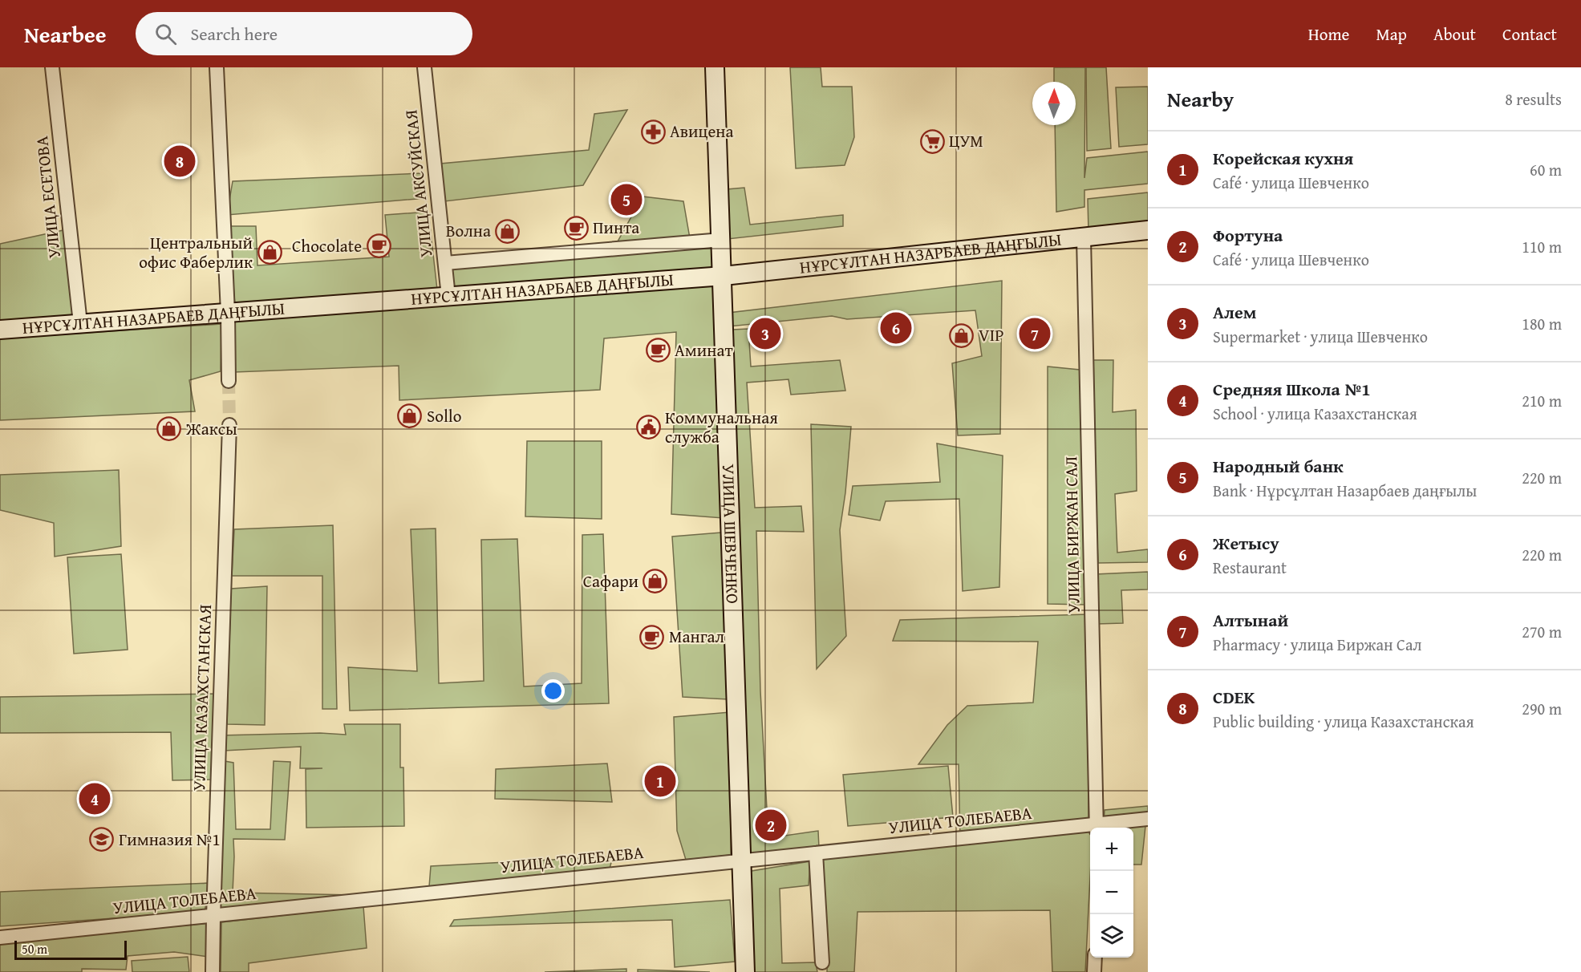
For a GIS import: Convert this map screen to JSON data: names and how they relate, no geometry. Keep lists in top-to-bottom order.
{
  "streets": {
    "main road": ["НҰРСҰЛТАН НАЗАРБАЕВ ДАҢҒЫЛЫ", "УЛИЦА ШЕВЧЕНКО"],
    "street": [
      "УЛИЦА АКСУЙСКАЯ",
      "УЛИЦА ЕСЕТОВА",
      "УЛИЦА БИРЖАН САЛ",
      "УЛИЦА КАЗАХСТАНСКАЯ",
      "УЛИЦА ТОЛЕБАЕВА"
    ]
  },
  "crossings": [
    ["УЛИЦА АКСУЙСКАЯ", "НҰРСҰЛТАН НАЗАРБАЕВ ДАҢҒЫЛЫ"],
    ["УЛИЦА ЕСЕТОВА", "НҰРСҰЛТАН НАЗАРБАЕВ ДАҢҒЫЛЫ"],
    ["НҰРСҰЛТАН НАЗАРБАЕВ ДАҢҒЫЛЫ", "УЛИЦА ШЕВЧЕНКО"],
    ["НҰРСҰЛТАН НАЗАРБАЕВ ДАҢҒЫЛЫ", "УЛИЦА БИРЖАН САЛ"],
    ["УЛИЦА ШЕВЧЕНКО", "УЛИЦА ТОЛЕБАЕВА"],
    ["УЛИЦА БИРЖАН САЛ", "УЛИЦА ТОЛЕБАЕВА"],
    ["УЛИЦА КАЗАХСТАНСКАЯ", "УЛИЦА ТОЛЕБАЕВА"]
  ],
  "places": {
    "pharmacy": ["Авицена"],
    "supermarket": ["ЦУМ"],
    "cafe": [
      "Пинта",
      "Chocolate",
      "Аминат",
      "Мангал"
    ],
    "shop": [
      "Волна",
      "Центральный офис Фаберлик",
      "VIP",
      "Sollo",
      "Жаксы",
      "Сафари"
    ],
    "public building": ["Коммунальная служба"],
    "school or university": ["Гимназия №1"]
  },
  "scale_bar": "50 m",
  "north": "top",
  "page": {
    "header": "Nearbee",
    "search": "Search here",
    "nav": [
      "Home",
      "Map",
      "About",
      "Contact"
    ],
    "heading": ["Nearby", "8 results"],
    "list": [
      {
        "mark": "1",
        "name": "Корейская кухня",
        "note": "Café · улица Шевченко",
        "value": "60 m"
      },
      {
        "mark": "2",
        "name": "Фортуна",
        "note": "Café · улица Шевченко",
        "value": "110 m"
      },
      {
        "mark": "3",
        "name": "Алем",
        "note": "Supermarket · улица Шевченко",
        "value": "180 m"
      },
      {
        "mark": "4",
        "name": "Средняя Школа №1",
        "note": "School · улица Казахстанская",
        "value": "210 m"
      },
      {
        "mark": "5",
        "name": "Народный банк",
        "note": "Bank · Нұрсұлтан Назарбаев даңғылы",
        "value": "220 m"
      },
      {
        "mark": "6",
        "name": "Жетысу",
        "note": "Restaurant",
        "value": "220 m"
      },
      {
        "mark": "7",
        "name": "Алтынай",
        "note": "Pharmacy · улица Биржан Сал",
        "value": "270 m"
      },
      {
        "mark": "8",
        "name": "CDEK",
        "note": "Public building · улица Казахстанская",
        "value": "290 m"
      }
    ],
    "pins": [
      "8",
      "5",
      "6",
      "3",
      "7",
      "1",
      "4",
      "2"
    ],
    "map_buttons": ["+", "−"],
    "scale": "50 m"
  }
}
